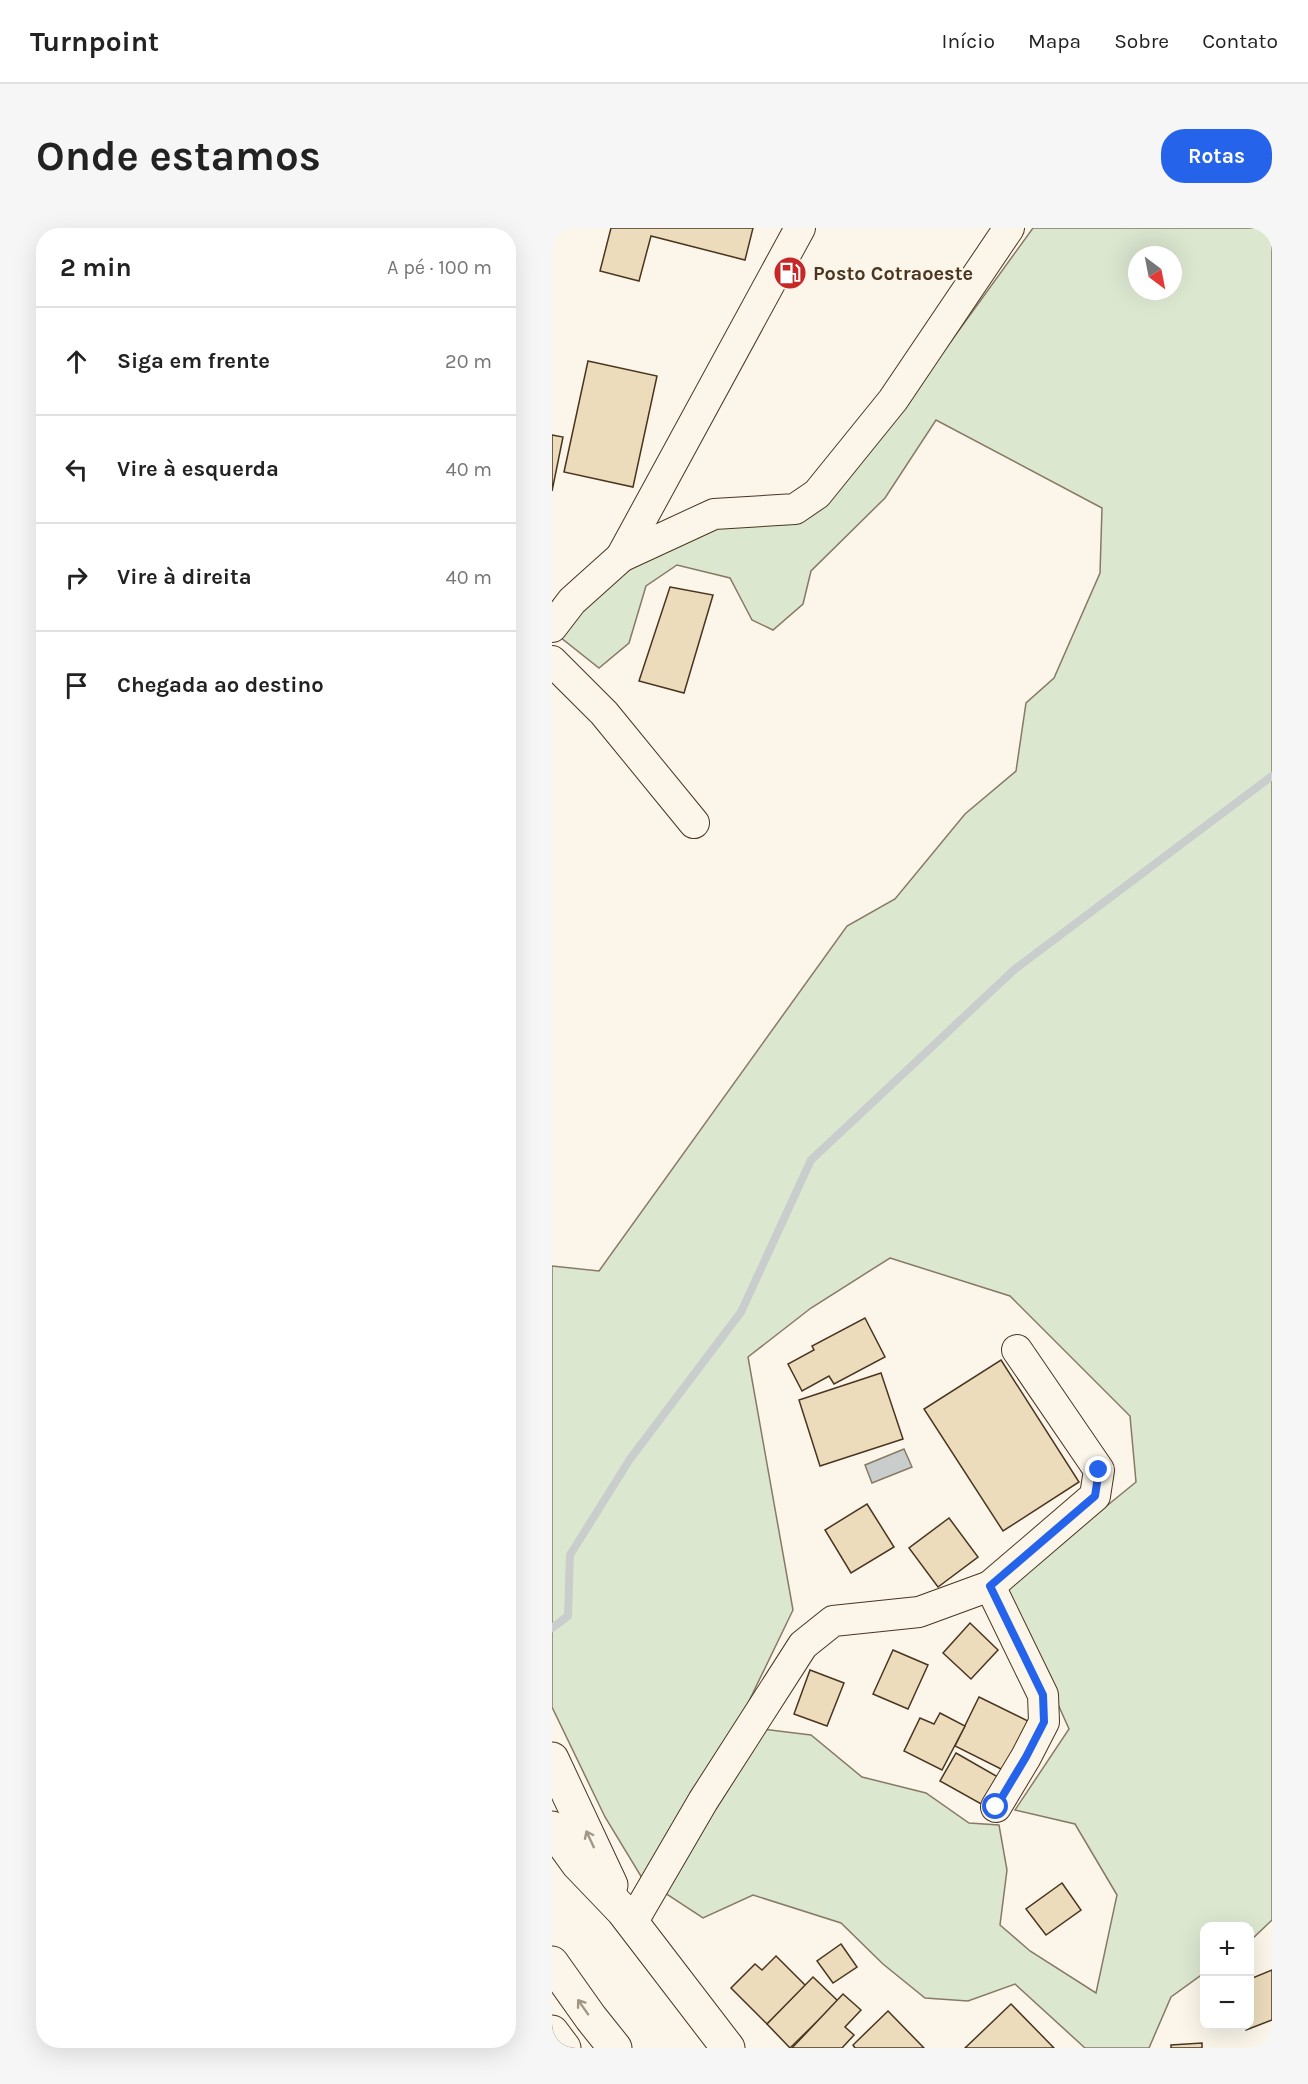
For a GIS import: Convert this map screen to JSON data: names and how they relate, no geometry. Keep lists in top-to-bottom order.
{
  "places": {
    "fuel station": ["Posto Cotraoeste"]
  },
  "north": "bottom right",
  "page": {
    "header": "Turnpoint",
    "nav": [
      "Início",
      "Mapa",
      "Sobre",
      "Contato"
    ],
    "buttons": "Rotas",
    "title": "Onde estamos",
    "heading": ["2 min", "A pé · 100 m"],
    "list": [
      ["Siga em frente", "20 m"],
      ["Vire à esquerda", "40 m"],
      ["Vire à direita", "40 m"],
      "Chegada ao destino"
    ],
    "map_buttons": ["+", "−"]
  }
}
